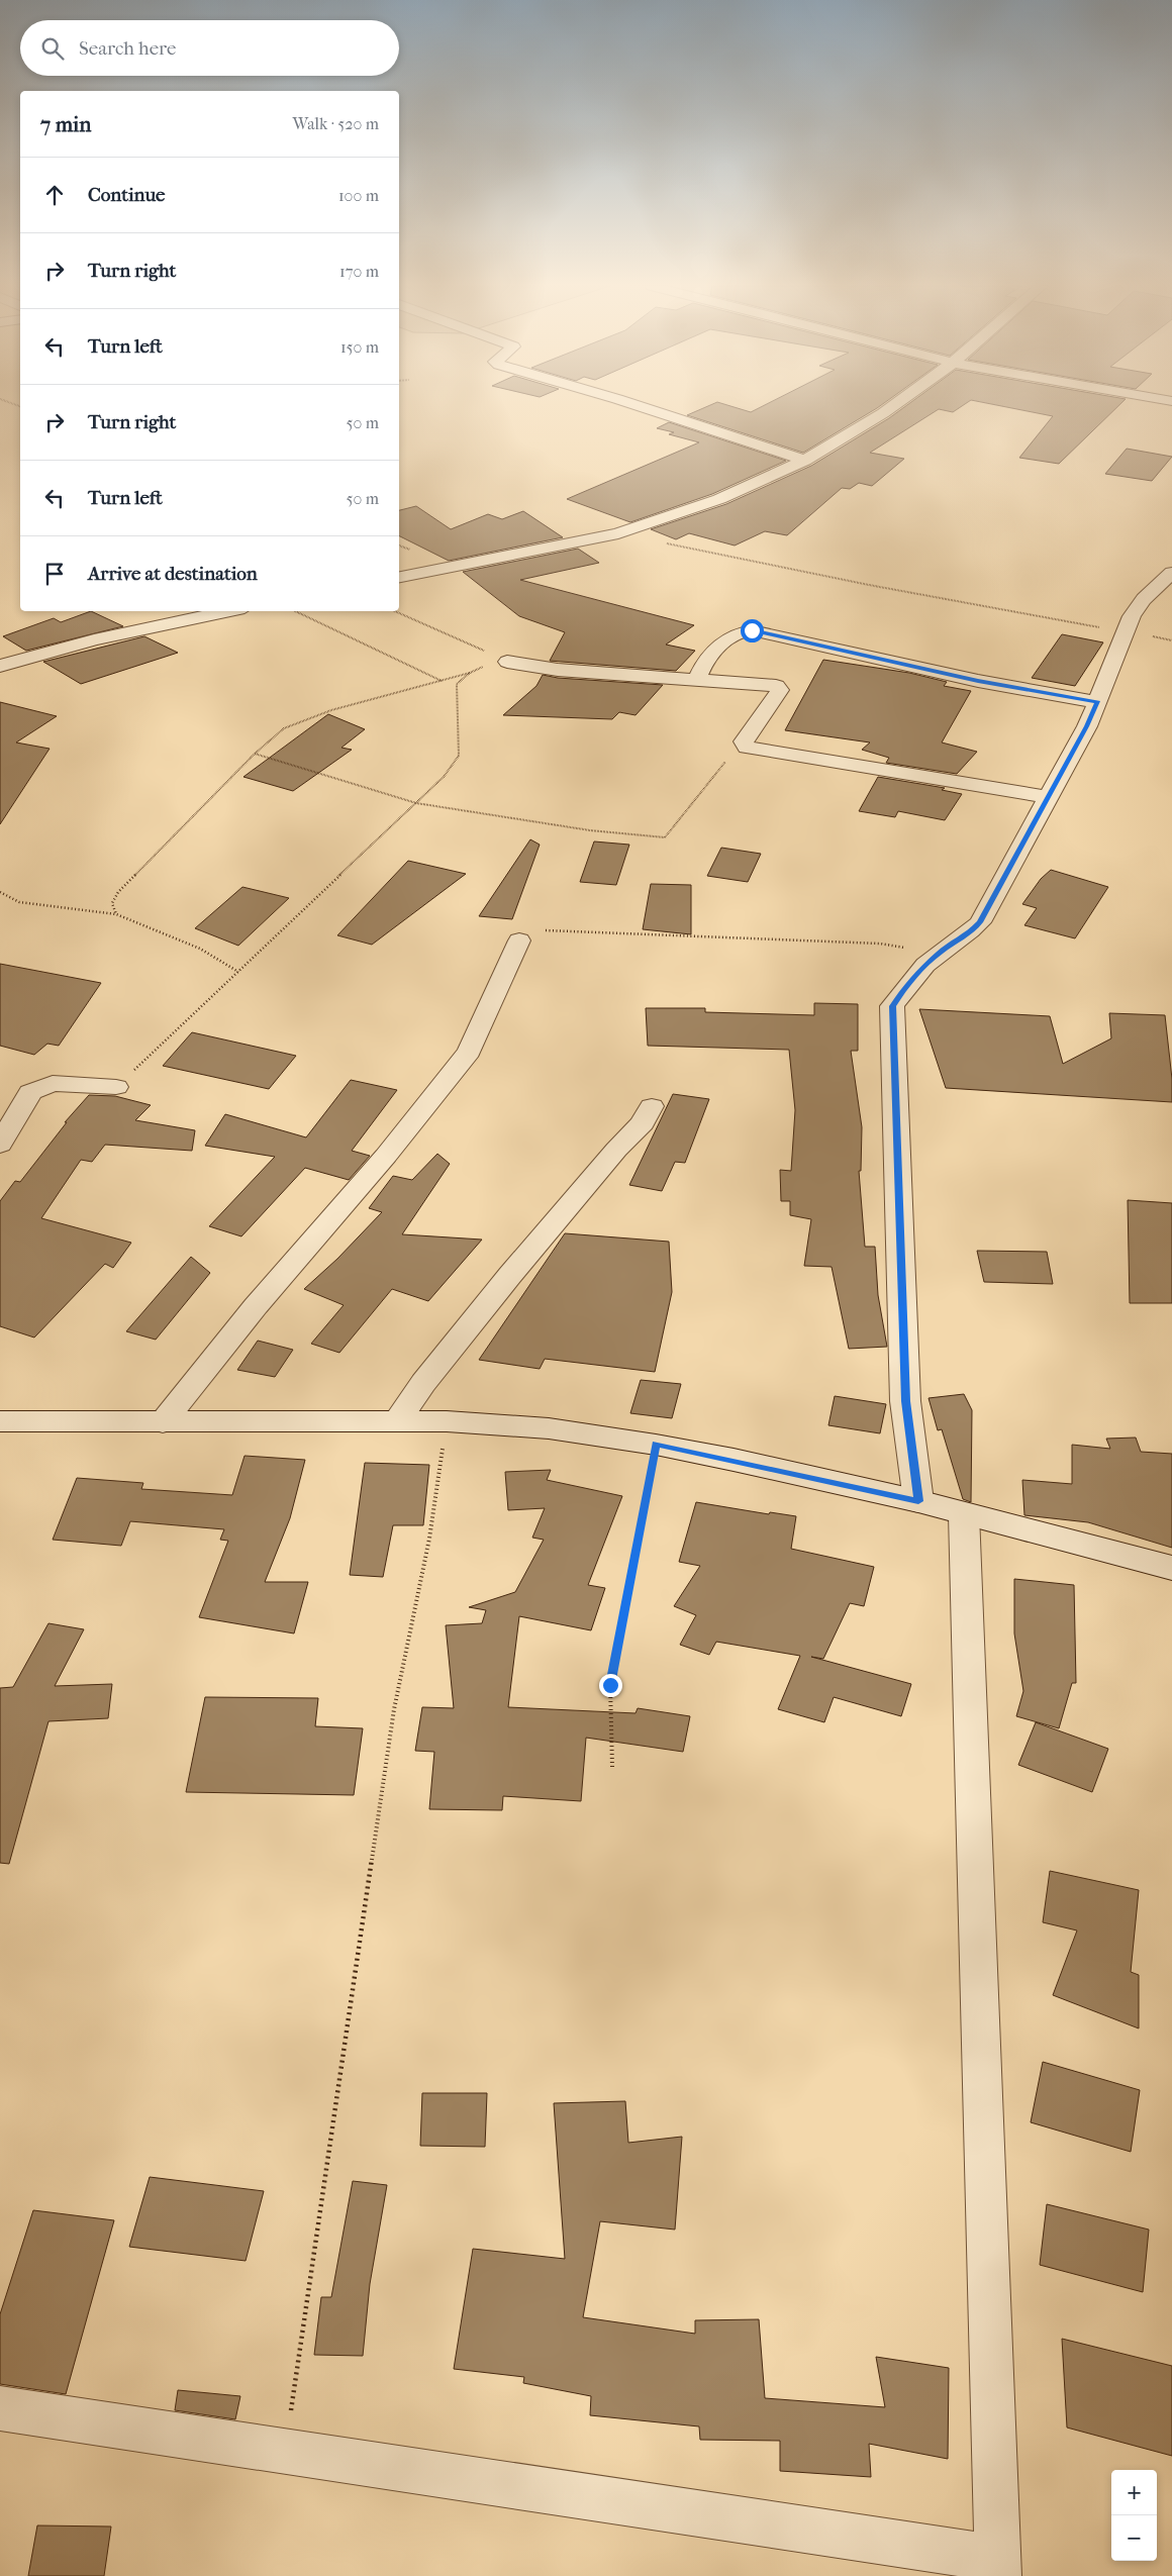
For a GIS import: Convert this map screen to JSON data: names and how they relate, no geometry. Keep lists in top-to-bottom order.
{
  "page": {
    "search": "Search here",
    "heading": ["7 min", "Walk · 520 m"],
    "list": [
      ["Continue", "100 m"],
      ["Turn right", "170 m"],
      ["Turn left", "150 m"],
      ["Turn right", "50 m"],
      ["Turn left", "50 m"],
      "Arrive at destination"
    ],
    "map_buttons": ["+", "−"]
  }
}
